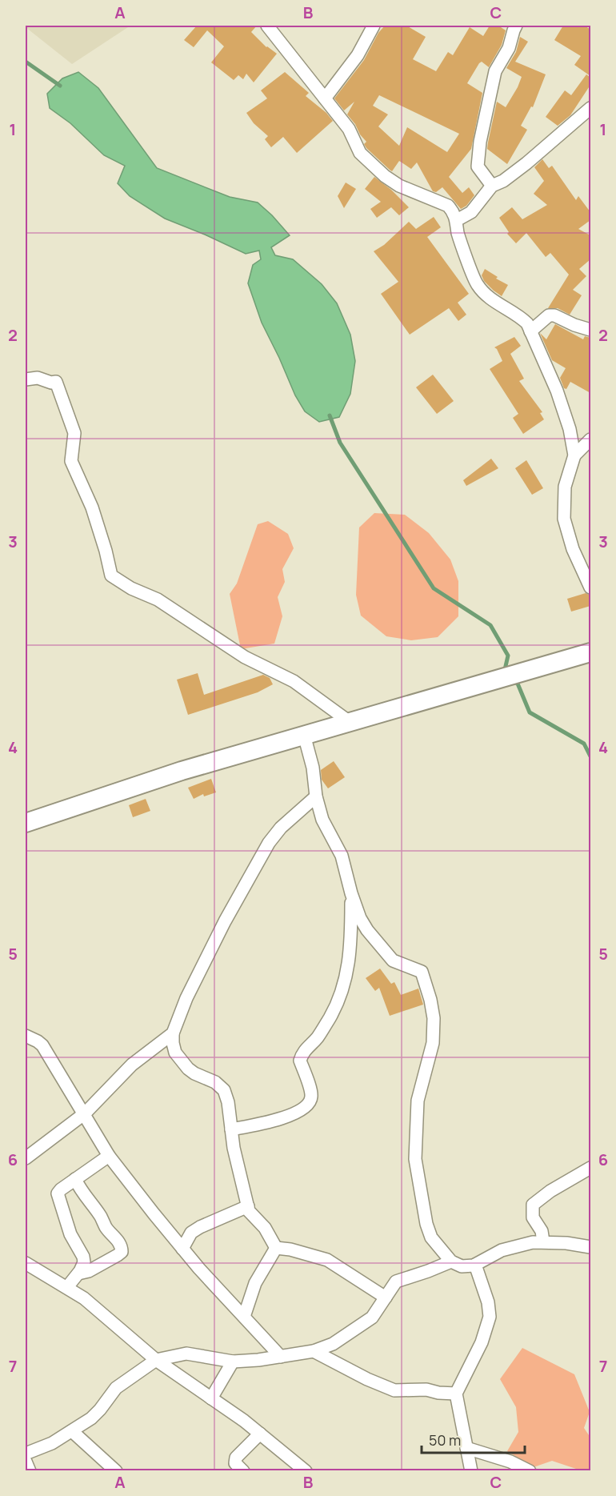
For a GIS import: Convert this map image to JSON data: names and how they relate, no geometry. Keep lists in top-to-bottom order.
{
  "scale_bar": "50 m",
  "grid": {
    "columns": ["A", "B", "C"],
    "rows": [
      "1",
      "2",
      "3",
      "4",
      "5",
      "6",
      "7"
    ]
  }
}
